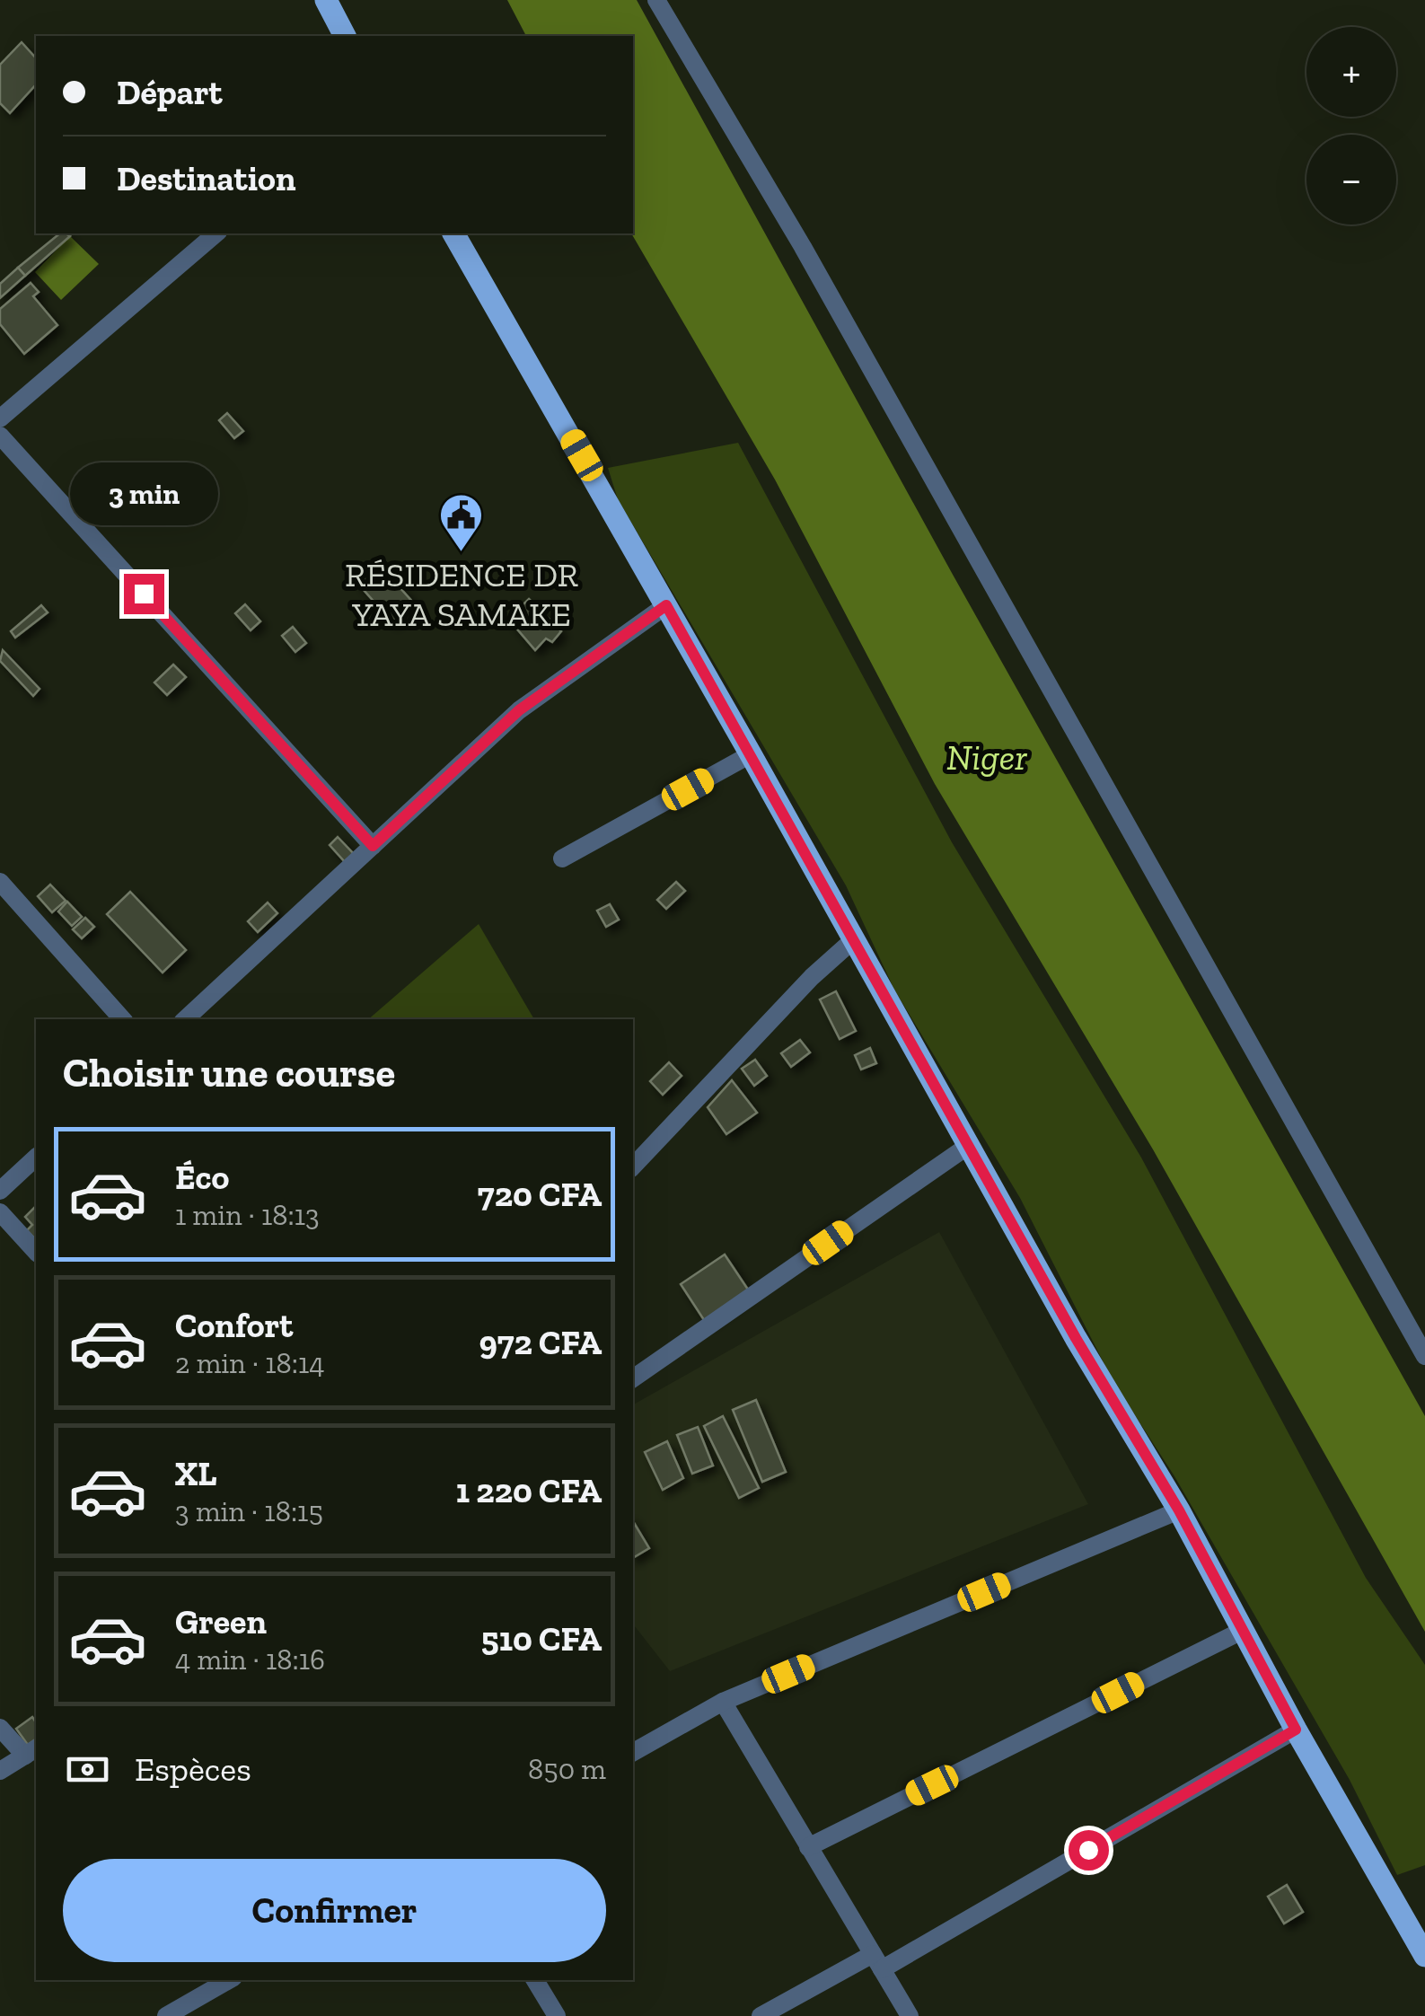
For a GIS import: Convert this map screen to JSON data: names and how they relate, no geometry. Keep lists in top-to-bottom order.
{
  "water": ["Niger"],
  "places": {
    "public building": ["RÉSIDENCE DR YAYA SAMAKE"]
  },
  "page": {
    "map_buttons": ["+", "−"],
    "banner": ["Départ", "Destination"],
    "bubble": "3 min",
    "heading": "Choisir une course",
    "list": [
      {
        "name": "Éco",
        "note": "1 min · 18:13",
        "value": "720 CFA"
      },
      {
        "name": "Confort",
        "note": "2 min · 18:14",
        "value": "972 CFA"
      },
      {
        "name": "XL",
        "note": "3 min · 18:15",
        "value": "1 220 CFA"
      },
      {
        "name": "Green",
        "note": "4 min · 18:16",
        "value": "510 CFA"
      }
    ],
    "pay": ["Espèces", "850 m"],
    "buttons": "Confirmer"
  }
}
